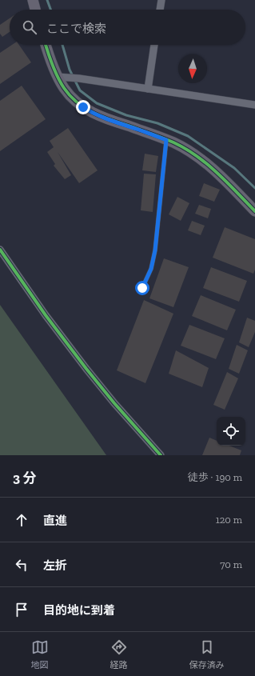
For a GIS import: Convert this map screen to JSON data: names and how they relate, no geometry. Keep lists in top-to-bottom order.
{
  "north": "bottom",
  "page": {
    "search": "ここで検索",
    "heading": ["3 分", "徒歩 · 190 m"],
    "list": [
      ["直進", "120 m"],
      ["左折", "70 m"],
      "目的地に到着"
    ],
    "nav": ["地図", "経路", "保存済み"]
  }
}
